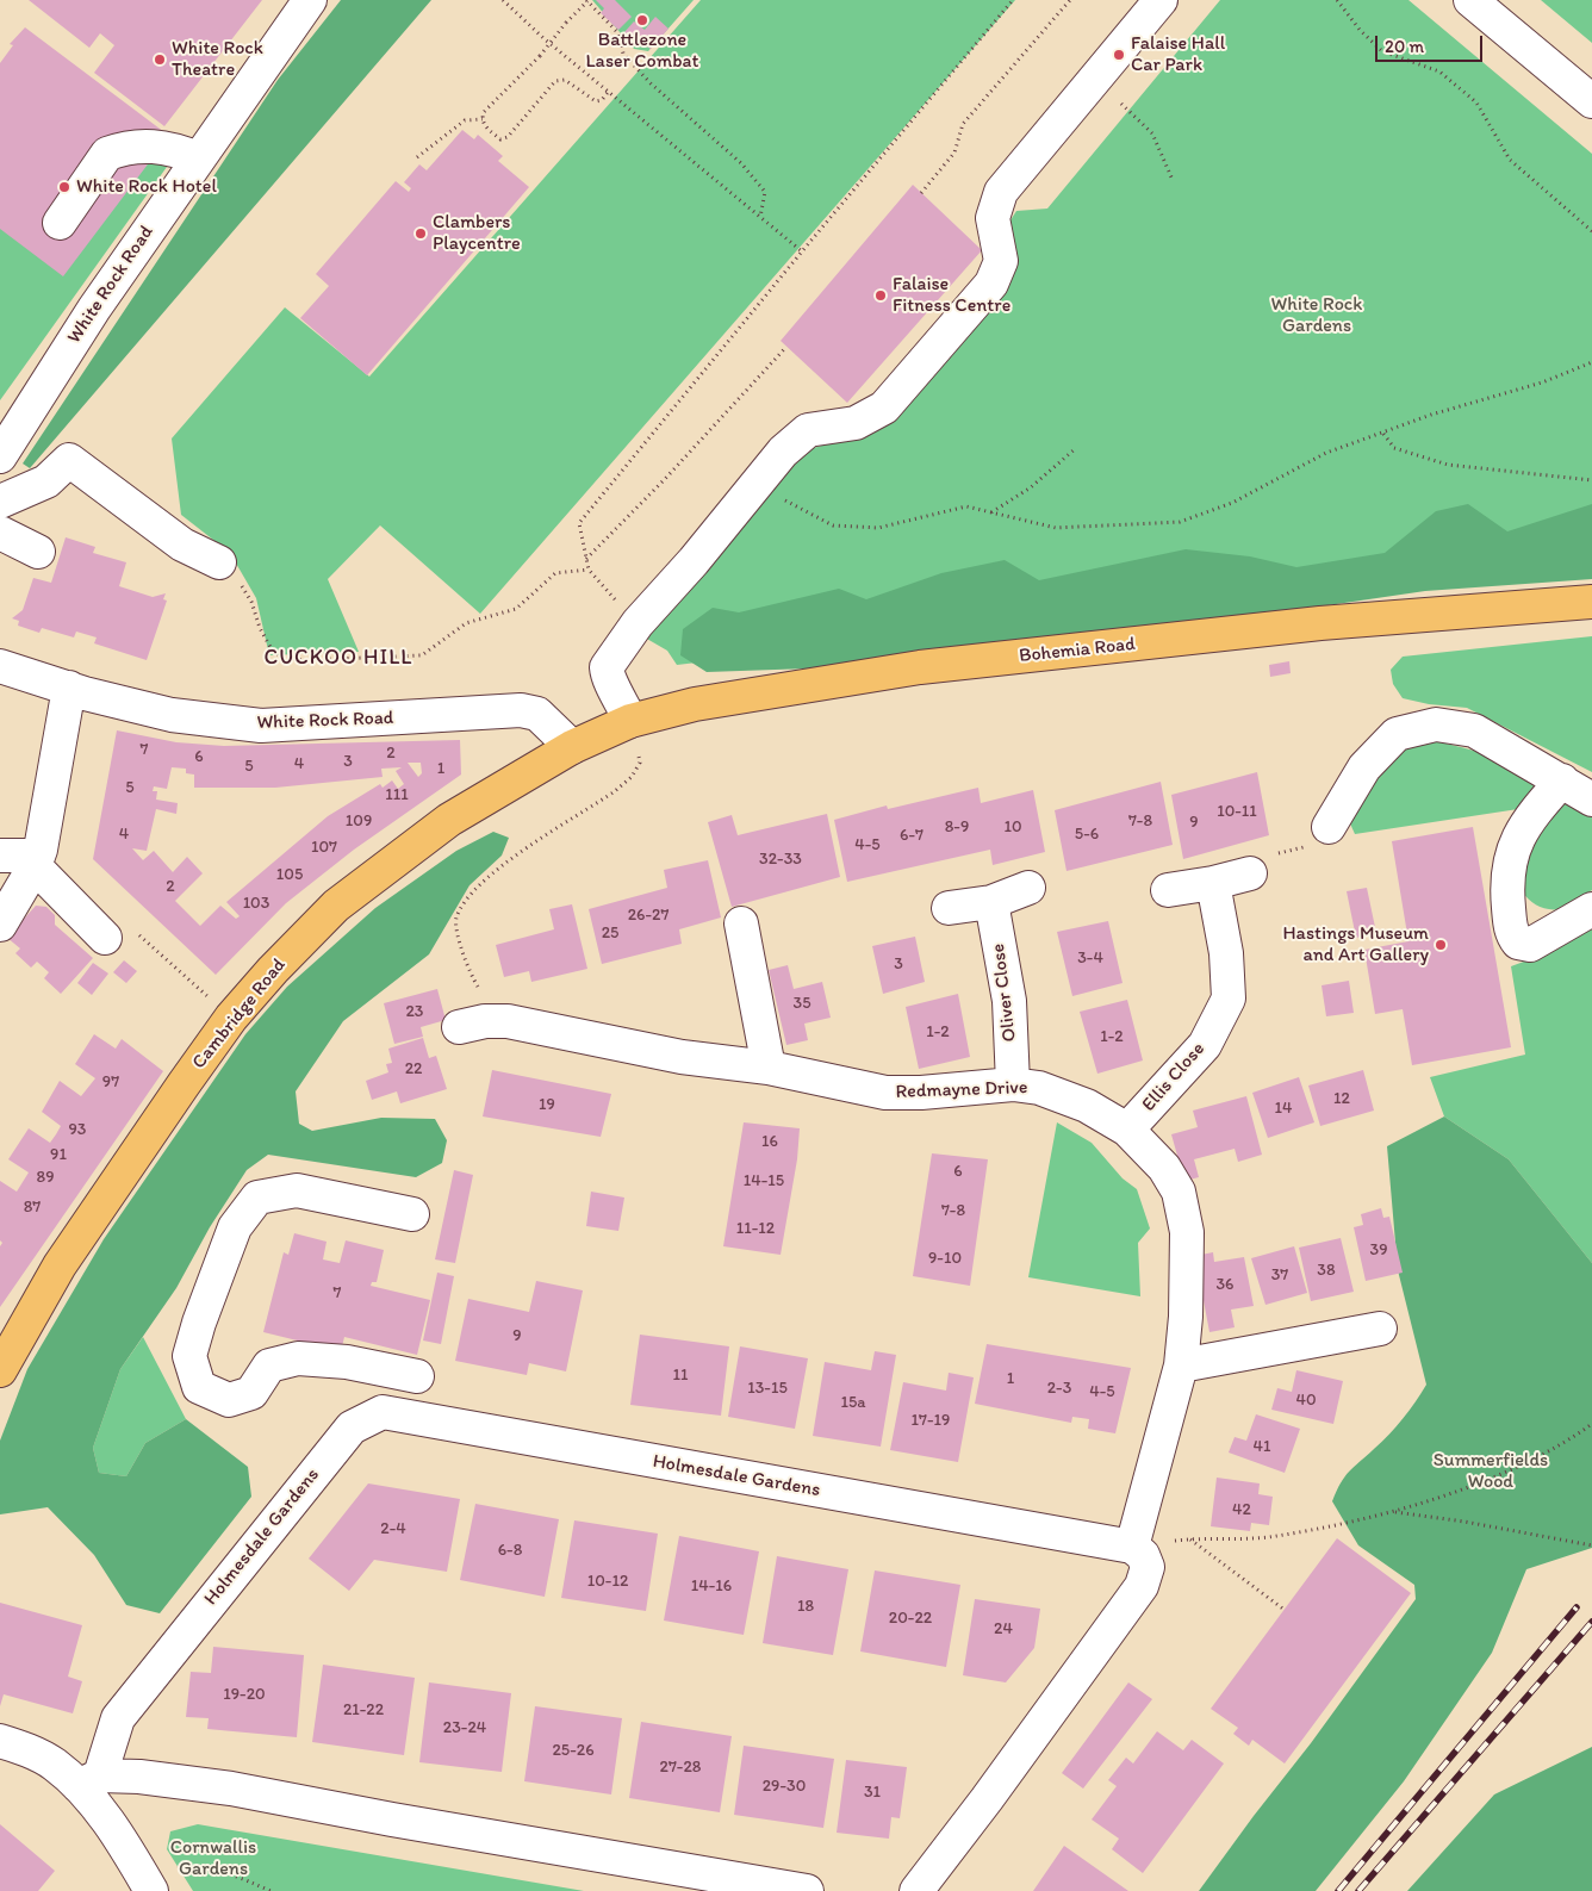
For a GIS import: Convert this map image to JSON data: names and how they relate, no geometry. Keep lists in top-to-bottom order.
{
  "streets": {
    "highway": ["Bohemia Road", "Cambridge Road"],
    "street": [
      "White Rock Road",
      "Oliver Close",
      "Ellis Close",
      "Redmayne Drive",
      "Holmesdale Gardens"
    ]
  },
  "crossings": [
    ["White Rock Road", "Bohemia Road"],
    ["White Rock Road", "Cambridge Road"],
    ["Bohemia Road", "Cambridge Road"],
    ["Oliver Close", "Redmayne Drive"],
    ["Ellis Close", "Redmayne Drive"],
    ["Redmayne Drive", "Holmesdale Gardens"]
  ],
  "districts": ["CUCKOO HILL"],
  "parks": ["White Rock Gardens", "Summerfields Wood", "Cornwallis Gardens"],
  "places": [
    "Battlezone Laser Combat",
    "Falaise Hall Car Park",
    "White Rock Theatre",
    "White Rock Hotel",
    "Clambers Playcentre",
    "Falaise Fitness Centre",
    "Hastings Museum and Art Gallery"
  ],
  "house_numbers": [
    "7",
    "2",
    "6",
    "3",
    "4",
    "5",
    "1",
    "5",
    "111",
    "10-11",
    "109",
    "7-8",
    "9",
    "8-9",
    "10",
    "4",
    "5-6",
    "6-7",
    "4-5",
    "107",
    "32-33",
    "105",
    "2",
    "103",
    "26-27",
    "25",
    "3-4",
    "3",
    "35",
    "23",
    "1-2",
    "1-2",
    "22",
    "97",
    "12",
    "19",
    "14",
    "93",
    "16",
    "91",
    "6",
    "89",
    "14-15",
    "87",
    "7-8",
    "11-12",
    "39",
    "9-10",
    "38",
    "37",
    "36",
    "7",
    "9",
    "11",
    "1",
    "13-15",
    "2-3",
    "4-5",
    "40",
    "15a",
    "17-19",
    "41",
    "42",
    "2-4",
    "6-8",
    "10-12",
    "14-16",
    "18",
    "20-22",
    "24",
    "19-20",
    "21-22",
    "23-24",
    "25-26",
    "27-28",
    "29-30",
    "31"
  ],
  "scale_bar": "20 m"
}
